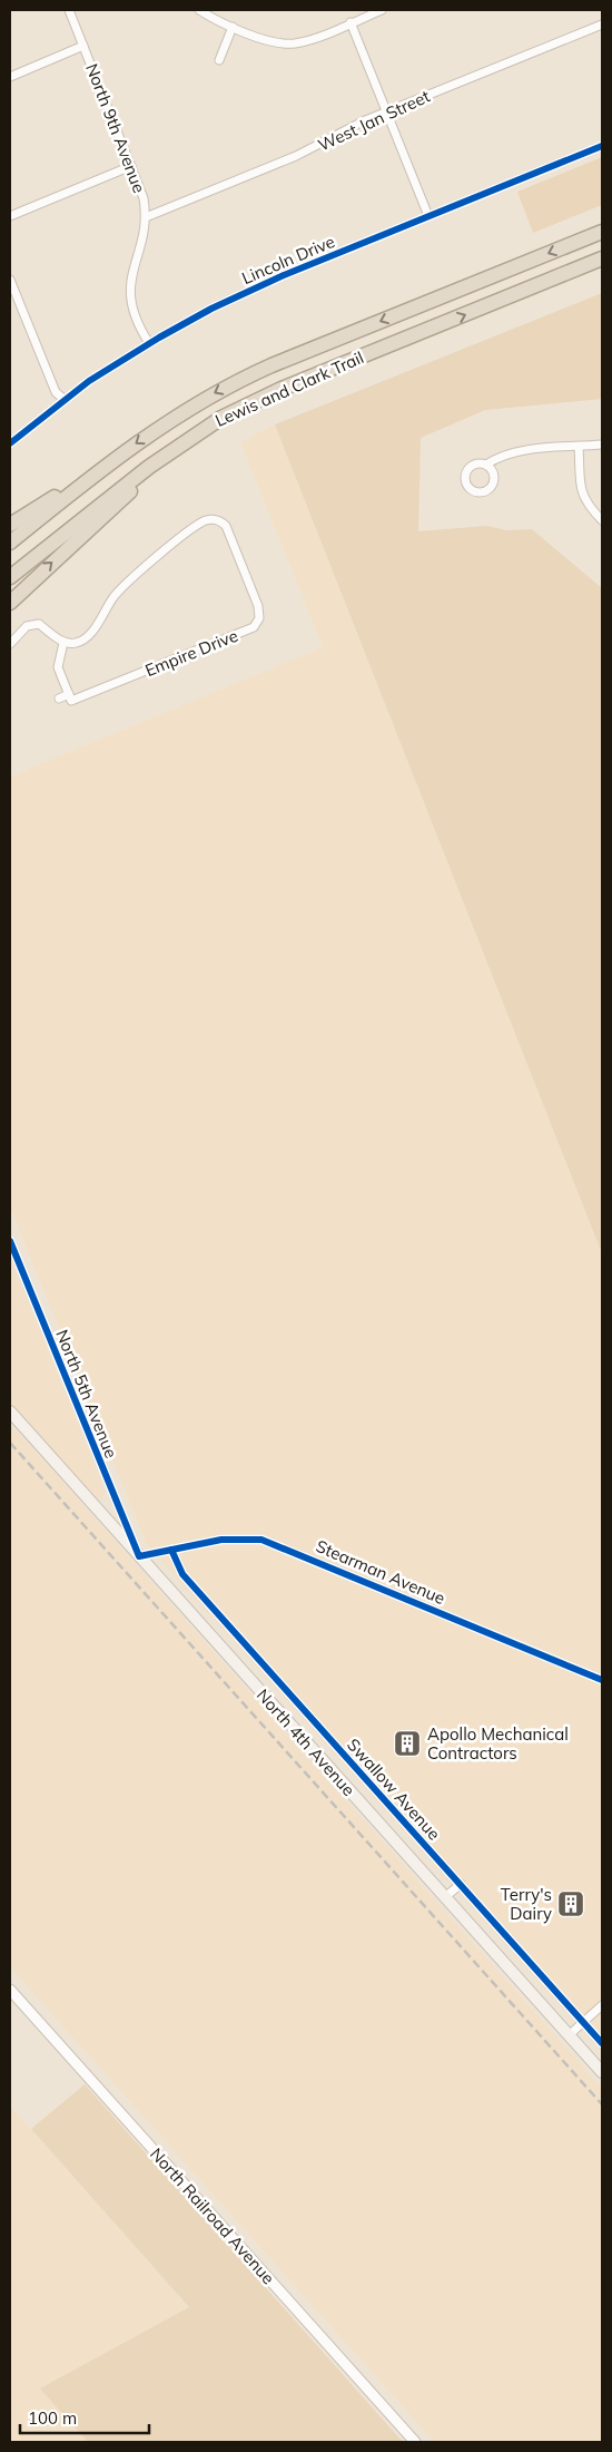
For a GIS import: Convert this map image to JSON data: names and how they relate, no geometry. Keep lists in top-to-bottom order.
{
  "streets": {
    "highway": ["Lewis and Clark Trail"],
    "main road": ["North 4th Avenue"],
    "street": [
      "West Jan Street",
      "North 9th Avenue",
      "Lincoln Drive",
      "Empire Drive",
      "North 5th Avenue",
      "Stearman Avenue",
      "Swallow Avenue",
      "North Railroad Avenue"
    ]
  },
  "crossings": [
    ["West Jan Street", "North 9th Avenue"],
    ["North 9th Avenue", "Lincoln Drive"],
    ["North 5th Avenue", "Stearman Avenue"],
    ["North 5th Avenue", "North 4th Avenue"],
    ["Stearman Avenue", "North 4th Avenue"],
    ["Stearman Avenue", "Swallow Avenue"]
  ],
  "places": {
    "building": ["Apollo Mechanical Contractors", "Terry's Dairy"]
  },
  "scale_bar": "100 m"
}
